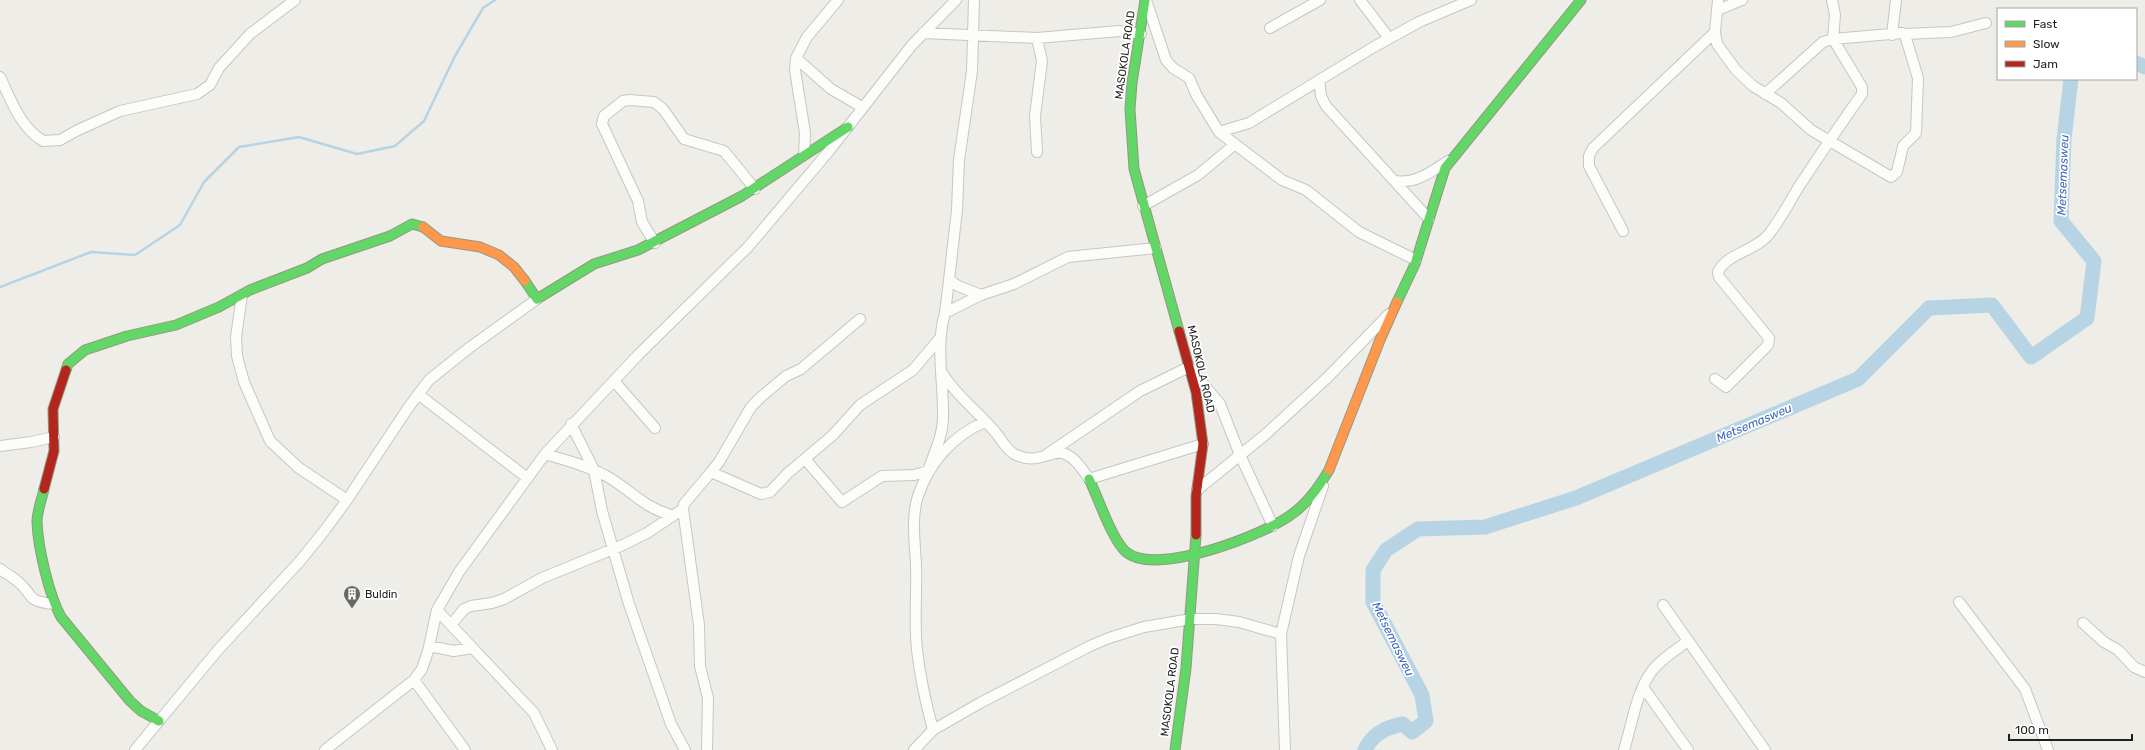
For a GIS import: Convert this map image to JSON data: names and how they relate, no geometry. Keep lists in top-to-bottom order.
{
  "streets": {
    "street": ["MASOKOLA ROAD"]
  },
  "water": ["Metsemasweu"],
  "places": {
    "building": ["Buldin"]
  },
  "legend": ["Fast", "Slow", "Jam"],
  "scale_bar": "100 m"
}
